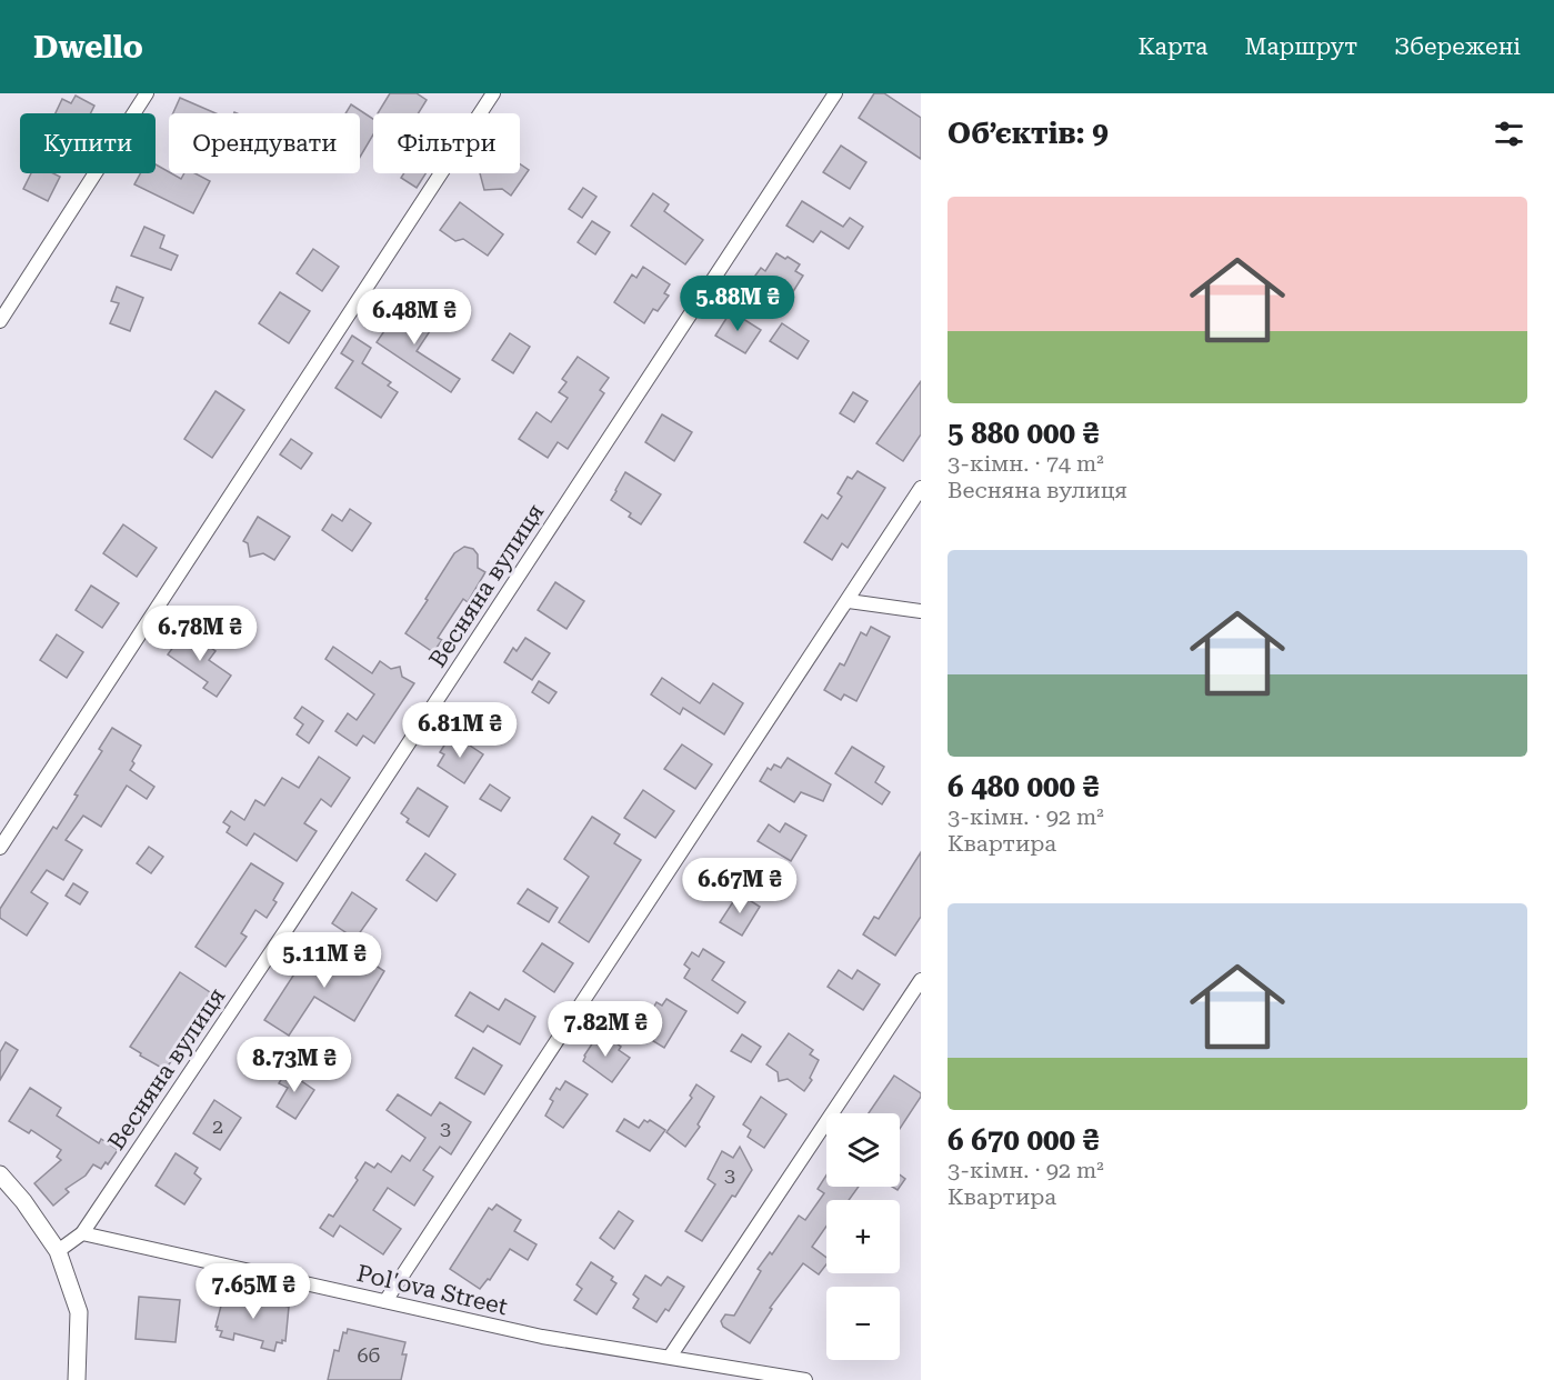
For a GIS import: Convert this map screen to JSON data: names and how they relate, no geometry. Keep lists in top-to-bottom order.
{
  "streets": {
    "street": ["Весняна вулиця", "Polʹova Street"]
  },
  "crossings": [
    ["Весняна вулиця", "Polʹova Street"]
  ],
  "house_numbers": [
    "2",
    "3",
    "3",
    "6б"
  ],
  "page": {
    "header": "Dwello",
    "nav": ["Карта", "Маршрут", "Збережені"],
    "heading": "Об’єктів: 9",
    "chip": ["Купити", "Орендувати", "Фільтри"],
    "list": [
      {
        "name": "5 880 000 ₴",
        "note": "3-кімн. · 74 m² · Весняна вулиця"
      },
      {
        "name": "6 480 000 ₴",
        "note": "3-кімн. · 92 m² · Квартира"
      },
      {
        "name": "6 670 000 ₴",
        "note": "3-кімн. · 92 m² · Квартира"
      }
    ],
    "price": [
      "5.88M ₴",
      "6.48M ₴",
      "6.78M ₴",
      "6.81M ₴",
      "6.67M ₴",
      "5.11M ₴",
      "7.82M ₴",
      "8.73M ₴",
      "7.65M ₴"
    ],
    "map_buttons": ["+", "−"]
  }
}
